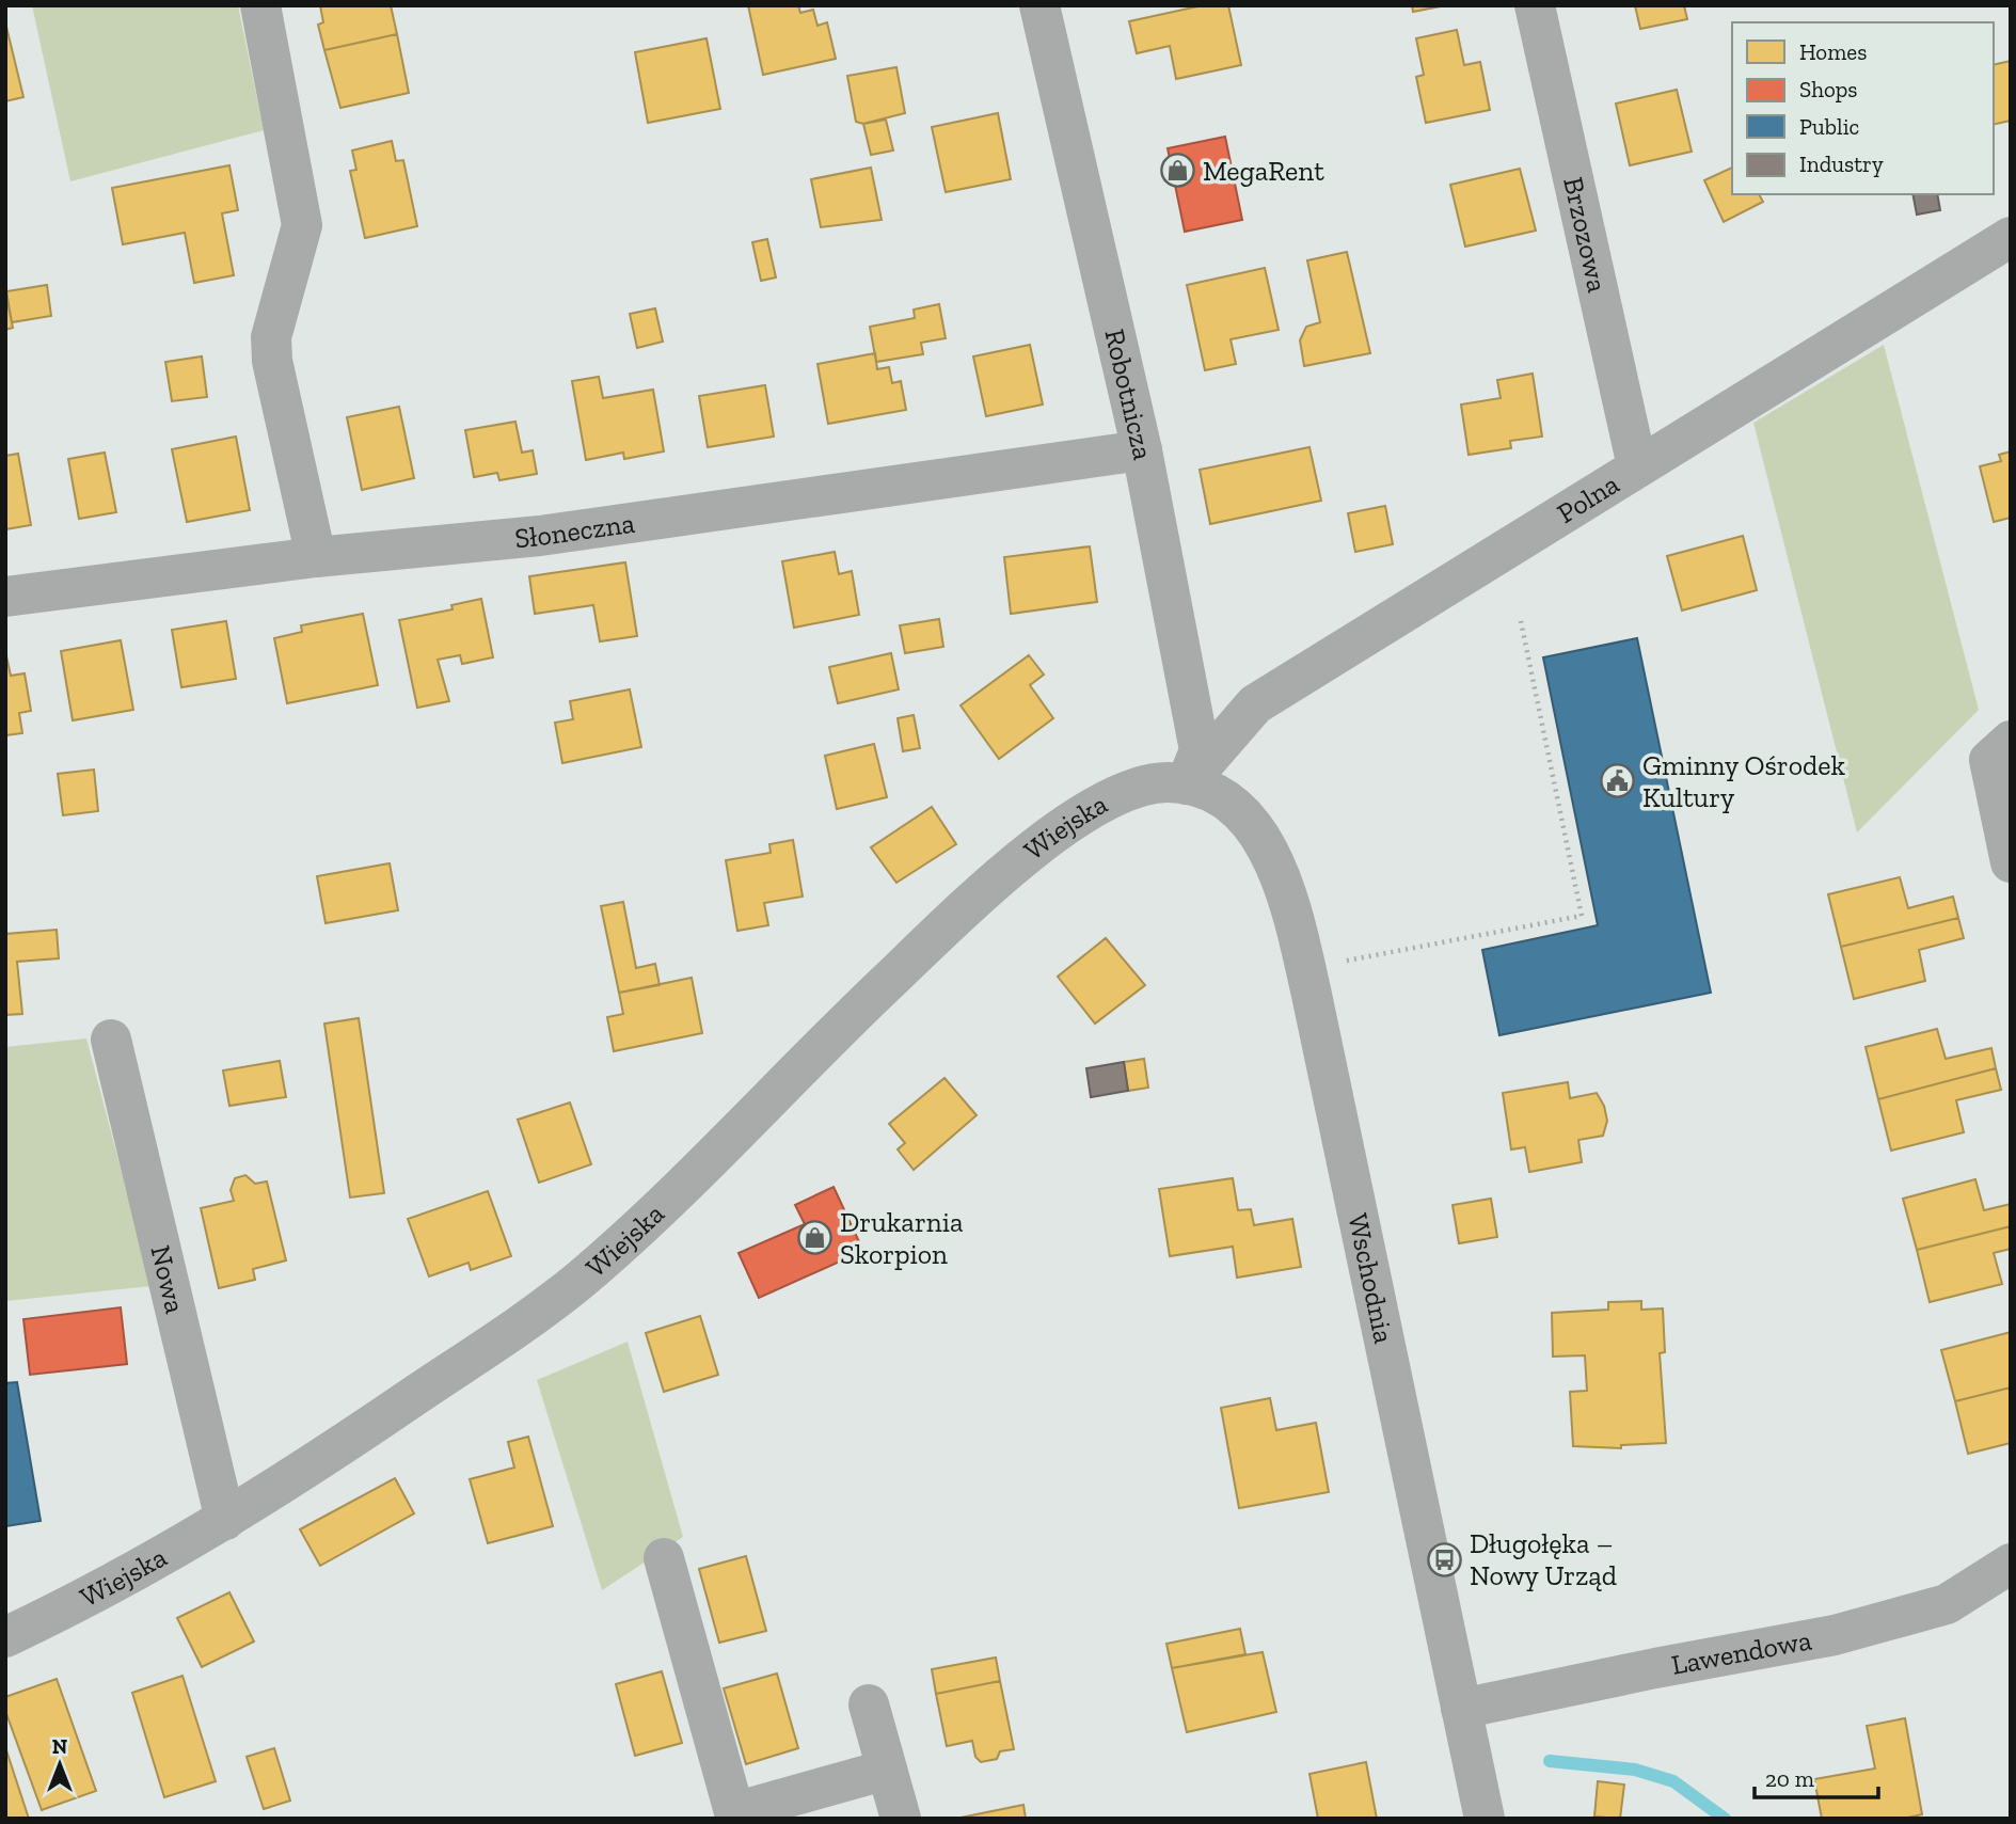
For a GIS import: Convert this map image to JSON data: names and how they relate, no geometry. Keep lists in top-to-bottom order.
{
  "streets": {
    "street": [
      "Brzozowa",
      "Robotnicza",
      "Polna",
      "Słoneczna",
      "Wiejska",
      "Wschodnia",
      "Nowa",
      "Lawendowa"
    ]
  },
  "crossings": [
    ["Brzozowa", "Polna"],
    ["Robotnicza", "Polna"],
    ["Robotnicza", "Słoneczna"],
    ["Robotnicza", "Wiejska"],
    ["Robotnicza", "Wschodnia"],
    ["Polna", "Wiejska"],
    ["Polna", "Wschodnia"],
    ["Wiejska", "Wschodnia"],
    ["Wiejska", "Nowa"],
    ["Wschodnia", "Lawendowa"]
  ],
  "places": {
    "shop": ["MegaRent", "Drukarnia Skorpion"],
    "public building": ["Gminny Ośrodek Kultury"],
    "bus stop": ["Długołęka – Nowy Urząd"]
  },
  "legend": [
    "Homes",
    "Shops",
    "Public",
    "Industry"
  ],
  "scale_bar": "20 m",
  "north": "top"
}
